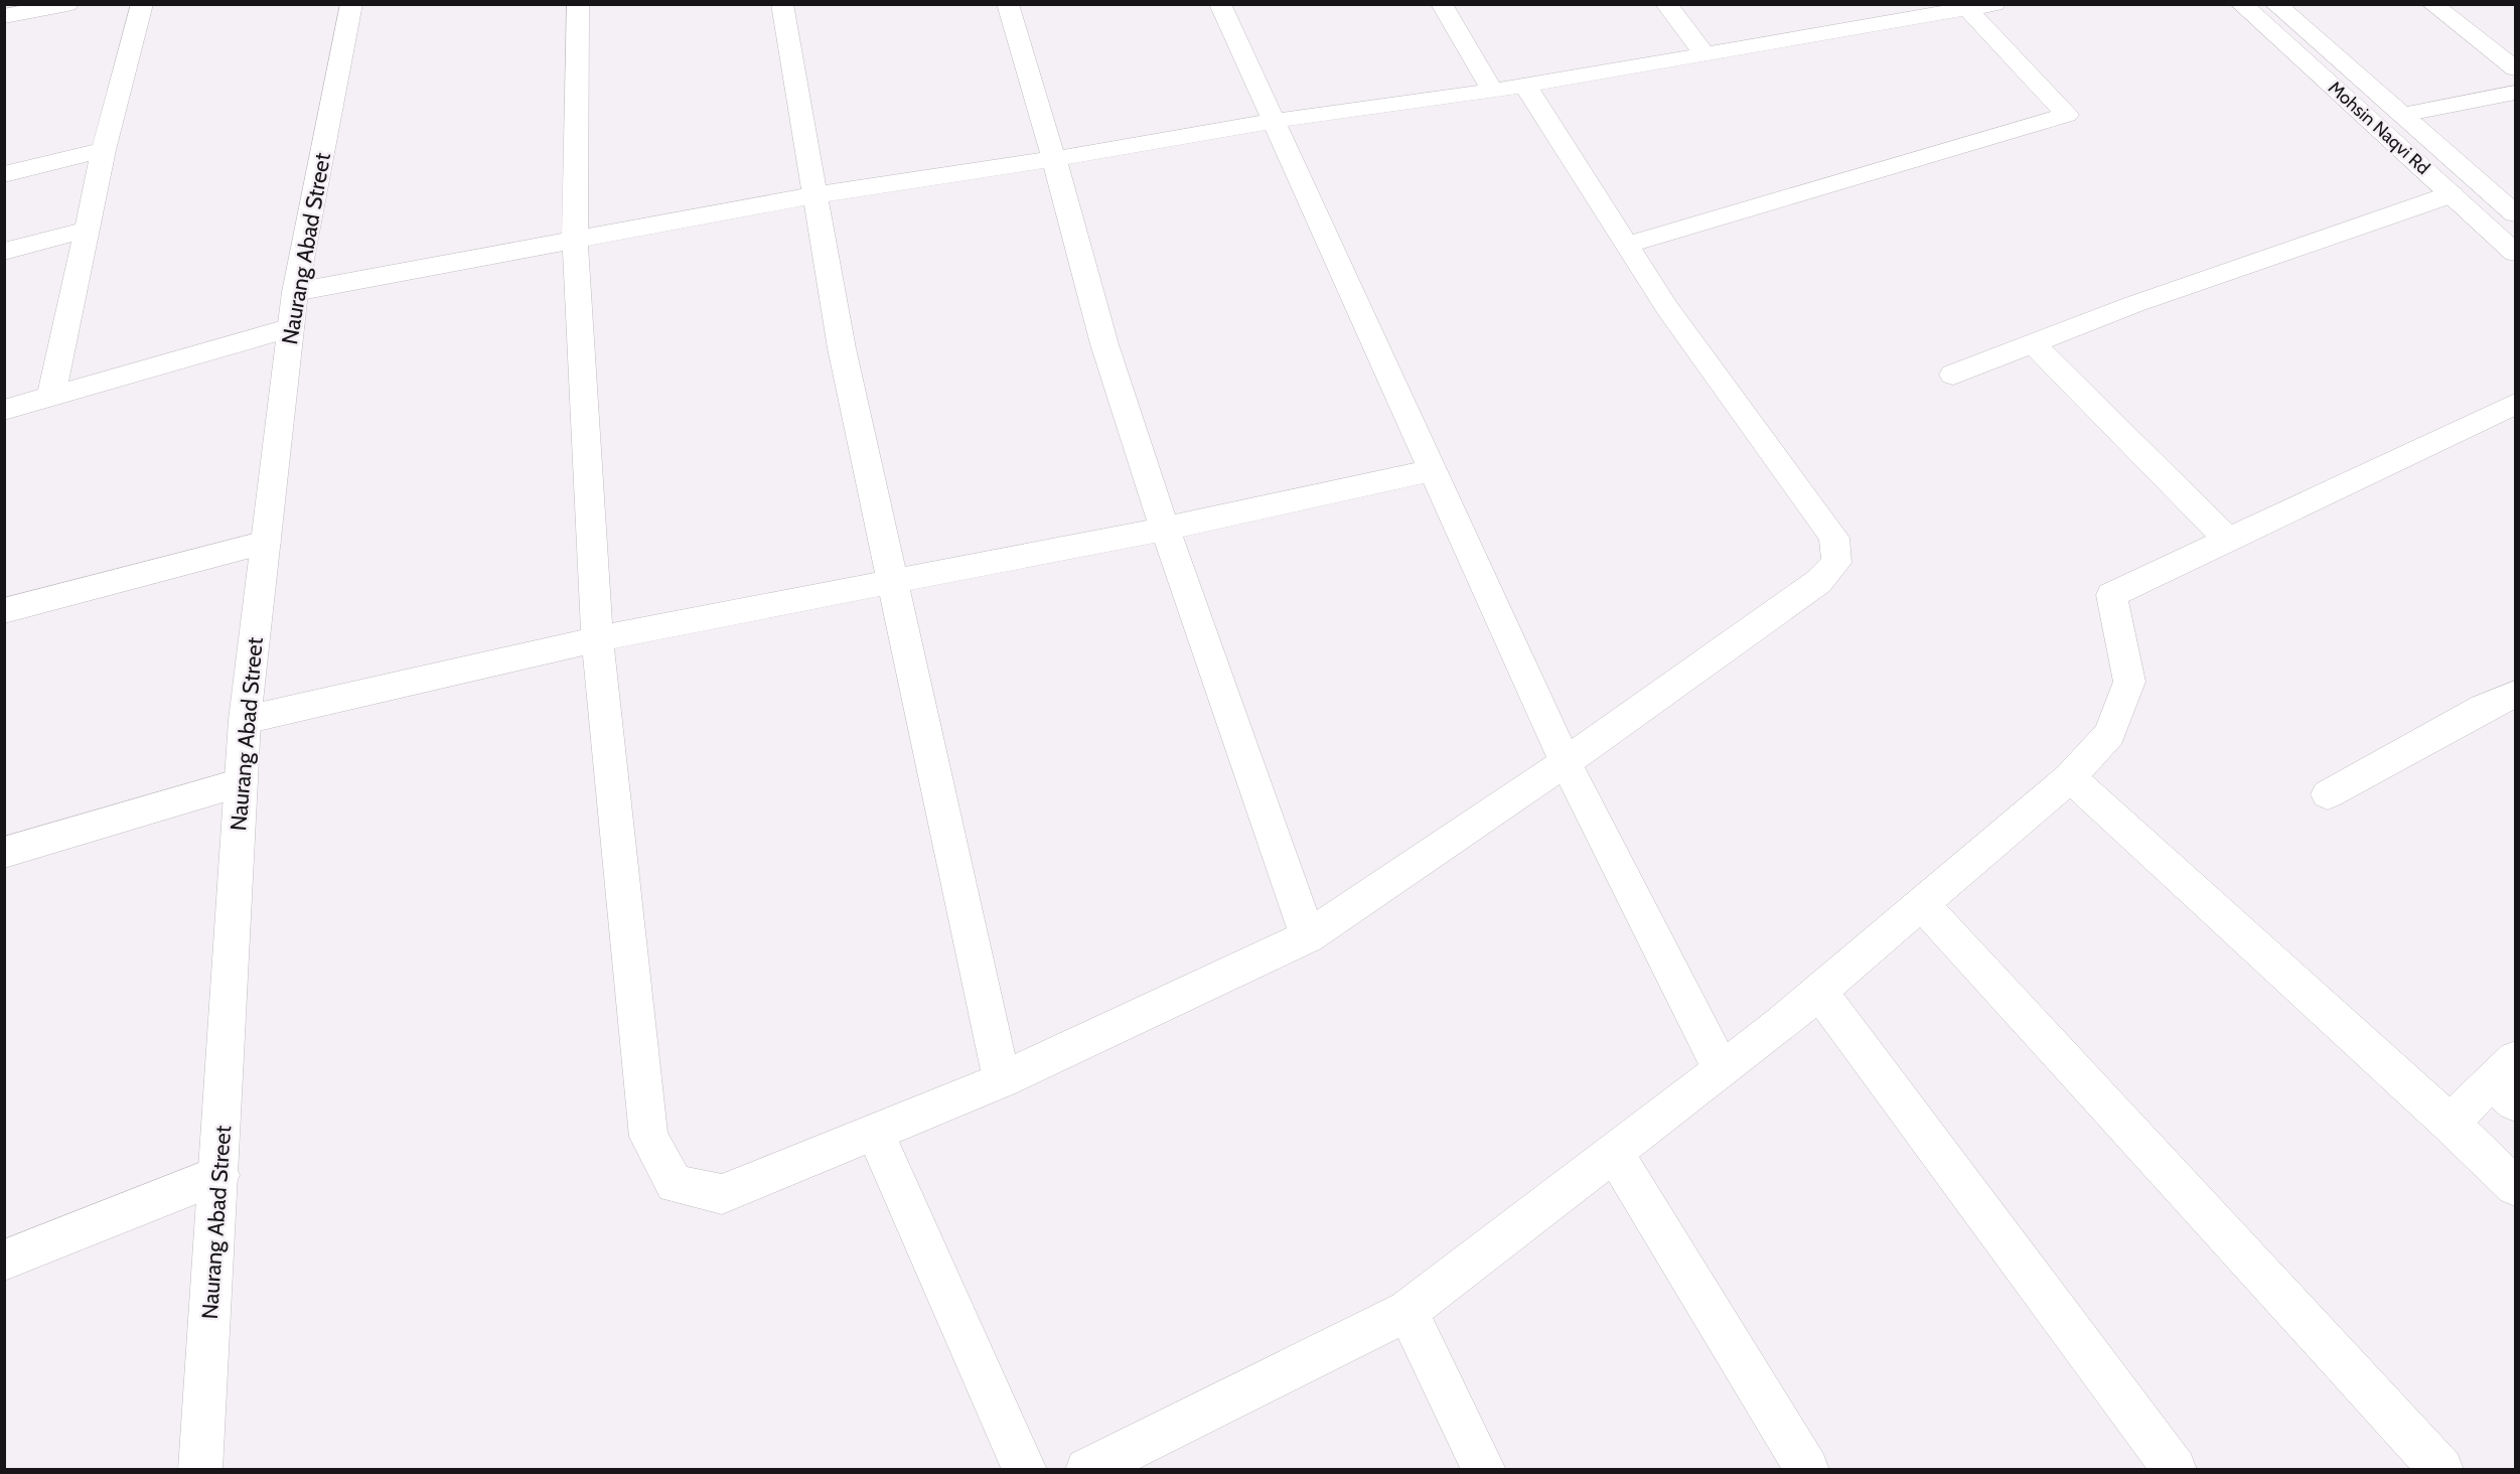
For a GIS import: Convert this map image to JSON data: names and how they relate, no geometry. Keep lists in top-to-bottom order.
{
  "streets": {
    "street": ["Mohsin Naqvi Rd", "Naurang Abad Street"]
  }
}
